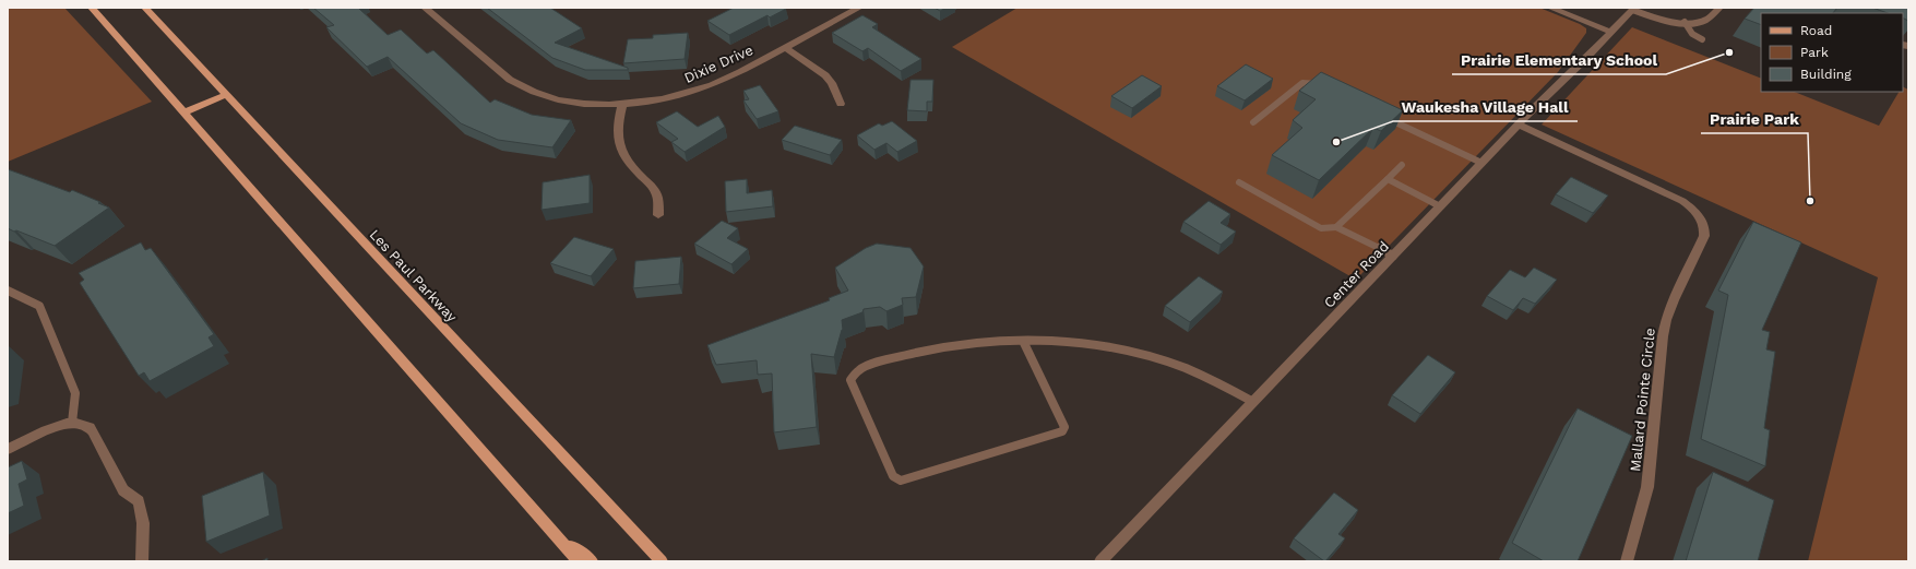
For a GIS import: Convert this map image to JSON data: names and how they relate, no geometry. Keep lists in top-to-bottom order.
{
  "streets": {
    "main road": ["Les Paul Parkway"],
    "street": ["Dixie Drive", "Center Road", "Mallard Pointe Circle"]
  },
  "crossings": [
    ["Center Road", "Mallard Pointe Circle"]
  ],
  "places": ["Prairie Elementary School", "Waukesha Village Hall", "Prairie Park"],
  "legend": ["Road", "Park", "Building"]
}
